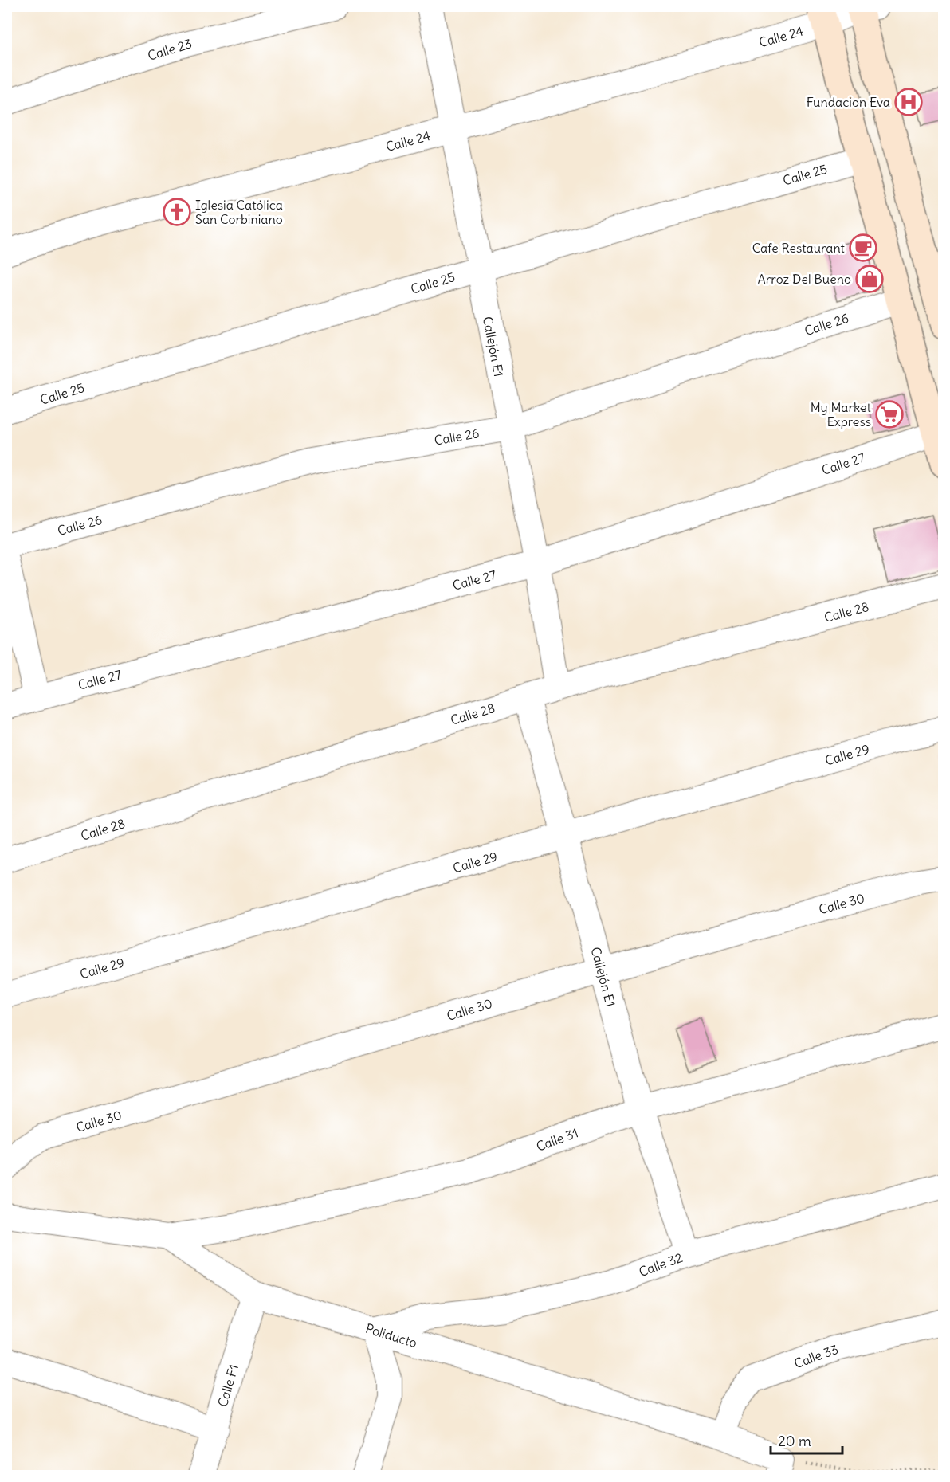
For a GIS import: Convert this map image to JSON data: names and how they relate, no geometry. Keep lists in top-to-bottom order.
{
  "streets": {
    "street": [
      "Calle 24",
      "Calle 23",
      "Calle 25",
      "Calle 26",
      "Callejón E1",
      "Calle 27",
      "Calle 28",
      "Calle 29",
      "Calle 30",
      "Calle 31",
      "Calle 32",
      "Poliducto",
      "Calle 33",
      "Calle F1"
    ]
  },
  "crossings": [
    ["Calle 24", "Callejón E1"],
    ["Calle 25", "Callejón E1"],
    ["Calle 26", "Callejón E1"],
    ["Callejón E1", "Calle 27"],
    ["Callejón E1", "Calle 28"],
    ["Callejón E1", "Calle 29"],
    ["Callejón E1", "Calle 30"],
    ["Callejón E1", "Calle 31"],
    ["Callejón E1", "Calle 32"],
    ["Calle 31", "Poliducto"],
    ["Calle 32", "Poliducto"],
    ["Poliducto", "Calle 33"],
    ["Poliducto", "Calle F1"]
  ],
  "places": {
    "hospital": ["Fundacion Eva"],
    "church": ["Iglesia Católica San Corbiniano"],
    "cafe": ["Cafe Restaurant"],
    "shop": ["Arroz Del Bueno"],
    "supermarket": ["My Market Express"]
  },
  "scale_bar": "20 m"
}
